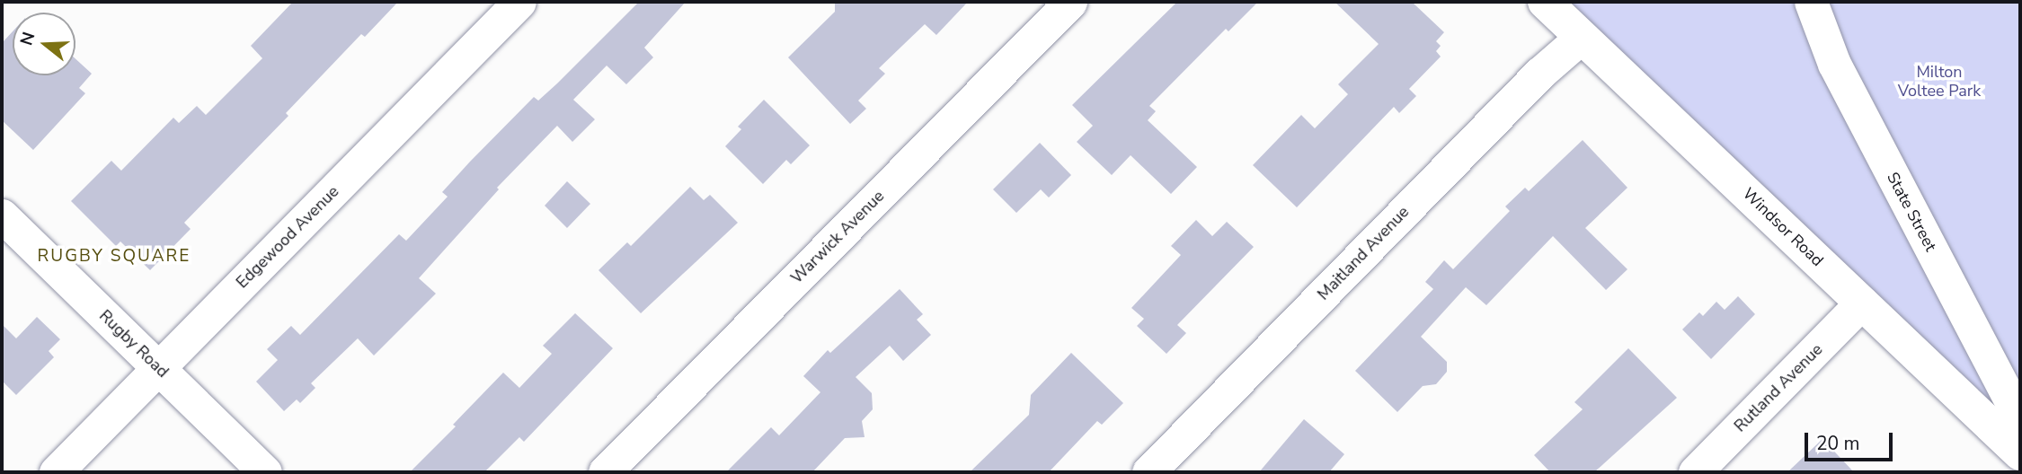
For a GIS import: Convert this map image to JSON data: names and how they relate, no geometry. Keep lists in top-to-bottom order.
{
  "streets": {
    "street": [
      "State Street",
      "Windsor Road",
      "Edgewood Avenue",
      "Warwick Avenue",
      "Maitland Avenue",
      "Rugby Road",
      "Rutland Avenue"
    ]
  },
  "crossings": [
    ["Windsor Road", "Maitland Avenue"],
    ["Windsor Road", "Rutland Avenue"],
    ["Edgewood Avenue", "Rugby Road"]
  ],
  "districts": ["RUGBY SQUARE"],
  "parks": ["Milton Voltee Park"],
  "scale_bar": "20 m",
  "north": "left"
}
